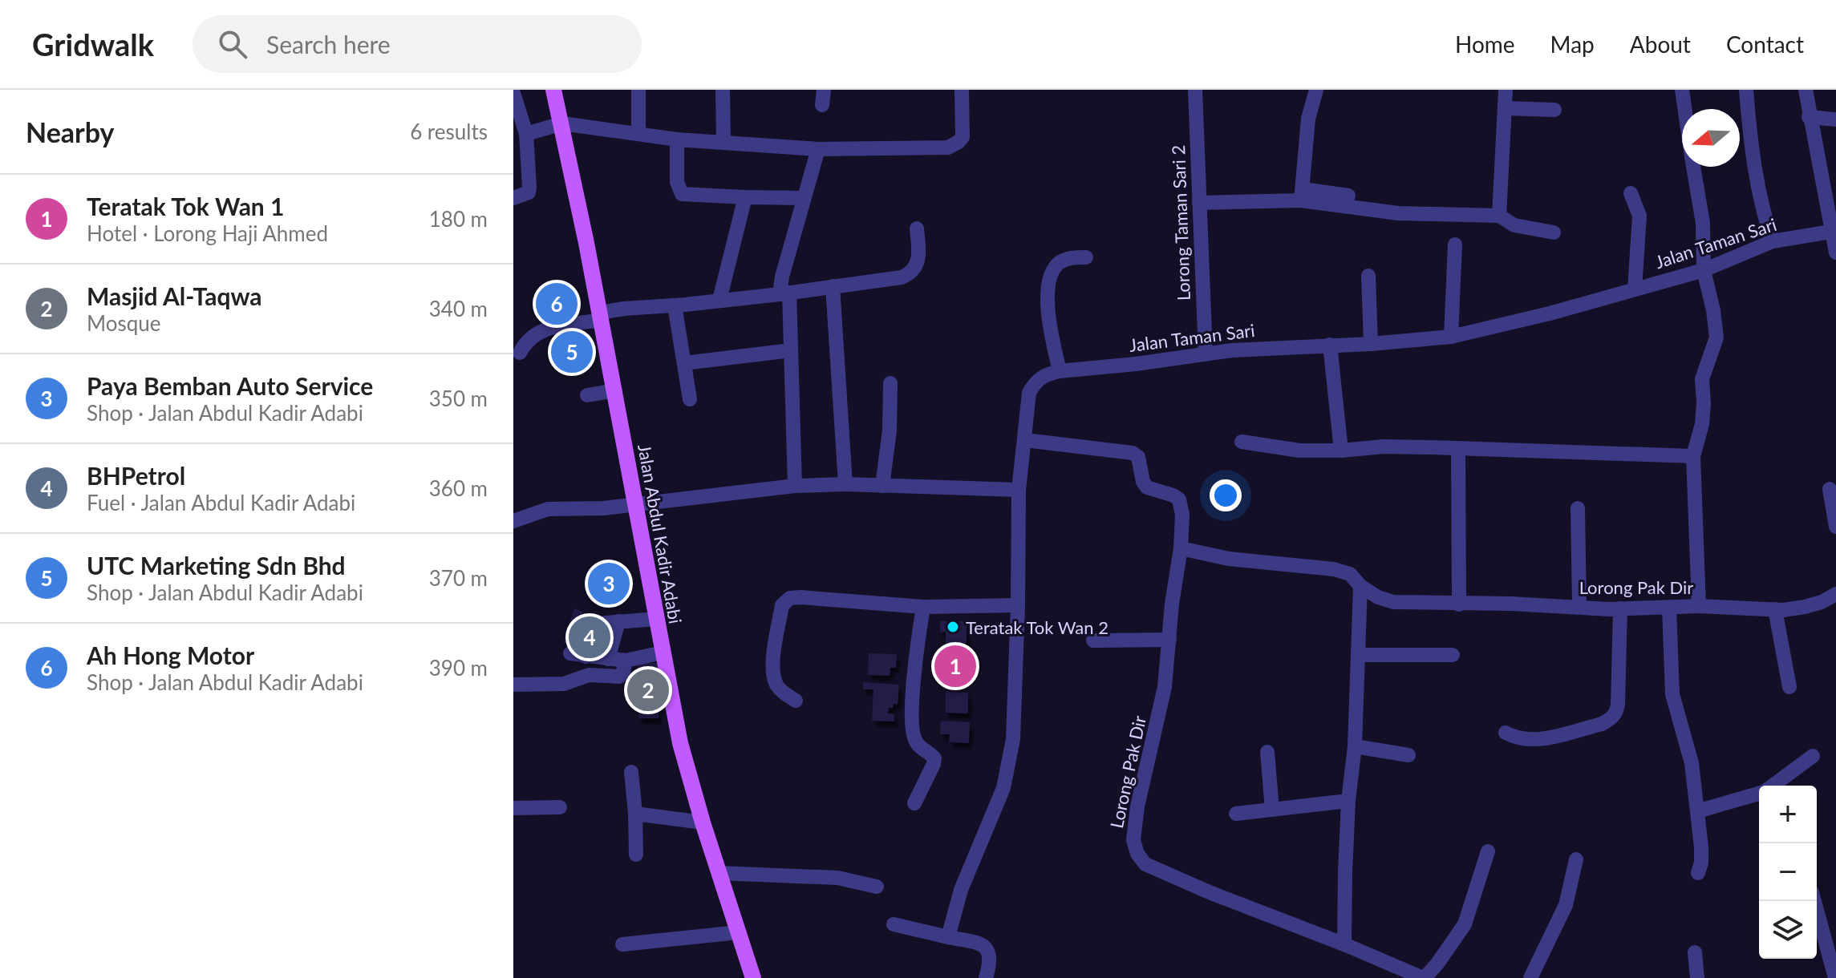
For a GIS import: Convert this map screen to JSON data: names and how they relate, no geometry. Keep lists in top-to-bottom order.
{
  "streets": {
    "main road": ["Jalan Abdul Kadir Adabi"],
    "street": ["Lorong Taman Sari 2", "Jalan Taman Sari", "Lorong Pak Dir"]
  },
  "crossings": [
    ["Lorong Taman Sari 2", "Jalan Taman Sari"],
    ["Jalan Taman Sari", "Lorong Pak Dir"]
  ],
  "places": ["Teratak Tok Wan 2"],
  "north": "left",
  "page": {
    "header": "Gridwalk",
    "search": "Search here",
    "nav": [
      "Home",
      "Map",
      "About",
      "Contact"
    ],
    "heading": ["Nearby", "6 results"],
    "list": [
      {
        "mark": "1",
        "name": "Teratak Tok Wan 1",
        "note": "Hotel · Lorong Haji Ahmed",
        "value": "180 m"
      },
      {
        "mark": "2",
        "name": "Masjid Al-Taqwa",
        "note": "Mosque",
        "value": "340 m"
      },
      {
        "mark": "3",
        "name": "Paya Bemban Auto Service",
        "note": "Shop · Jalan Abdul Kadir Adabi",
        "value": "350 m"
      },
      {
        "mark": "4",
        "name": "BHPetrol",
        "note": "Fuel · Jalan Abdul Kadir Adabi",
        "value": "360 m"
      },
      {
        "mark": "5",
        "name": "UTC Marketing Sdn Bhd",
        "note": "Shop · Jalan Abdul Kadir Adabi",
        "value": "370 m"
      },
      {
        "mark": "6",
        "name": "Ah Hong Motor",
        "note": "Shop · Jalan Abdul Kadir Adabi",
        "value": "390 m"
      }
    ],
    "pins": [
      "6",
      "5",
      "3",
      "4",
      "1",
      "2"
    ],
    "map_buttons": ["+", "−"]
  }
}
